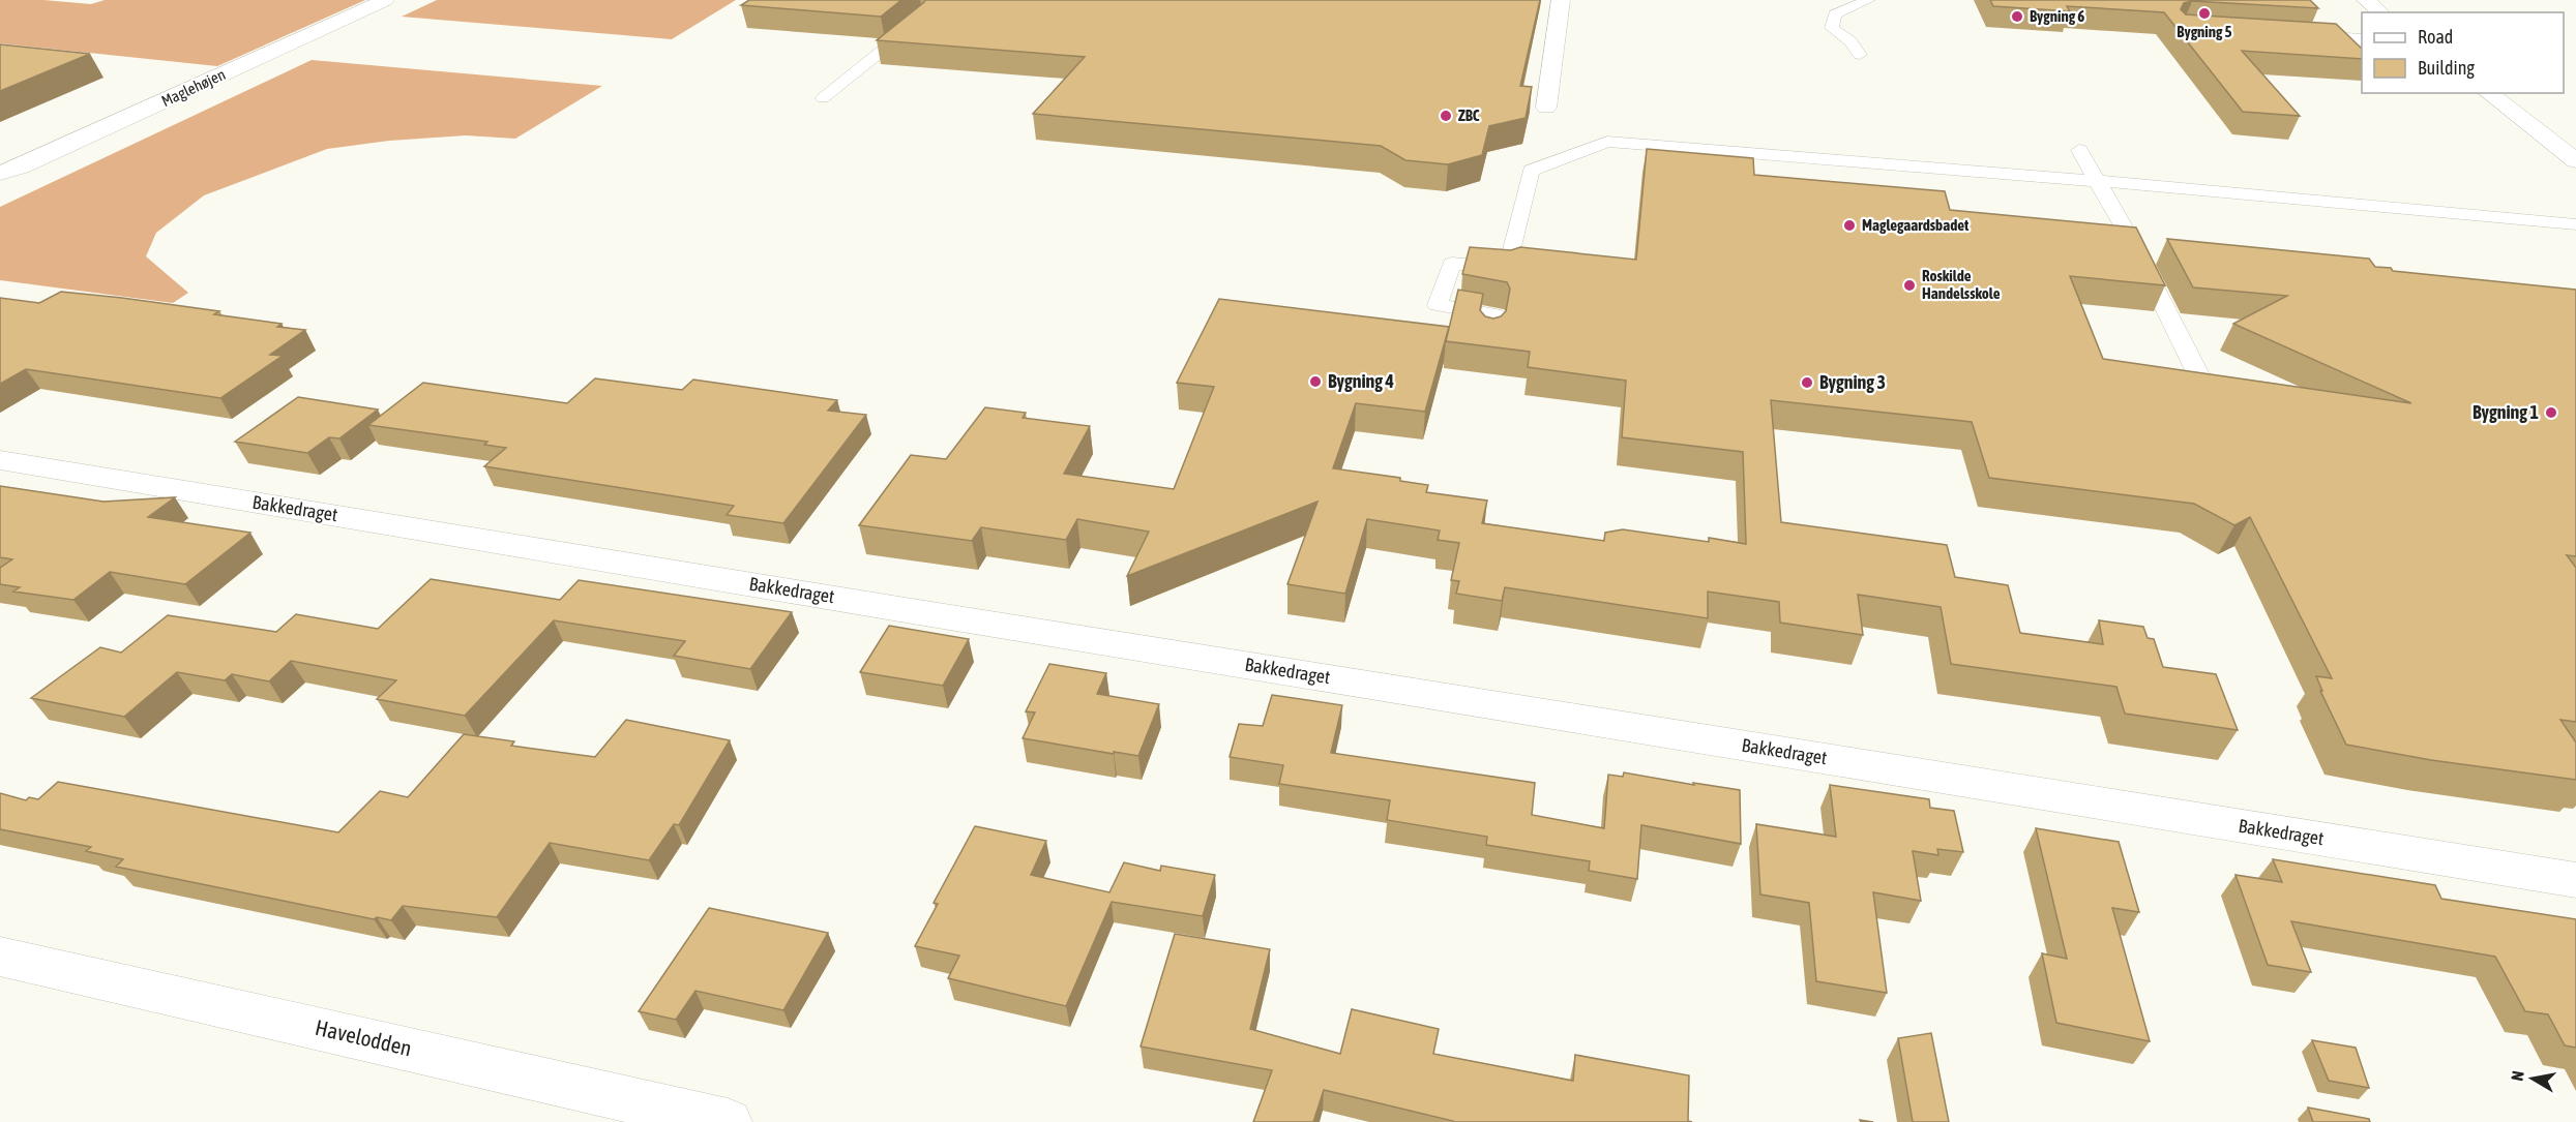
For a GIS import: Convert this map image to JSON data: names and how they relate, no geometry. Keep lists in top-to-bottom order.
{
  "streets": {
    "street": ["Maglehøjen", "Bakkedraget", "Havelodden"]
  },
  "places": [
    "Bygning 5",
    "Bygning 6",
    "ZBC",
    "Maglegaardsbadet",
    "Roskilde Handelsskole",
    "Bygning 4",
    "Bygning 3",
    "Bygning 1"
  ],
  "legend": ["Road", "Building"],
  "north": "left"
}
